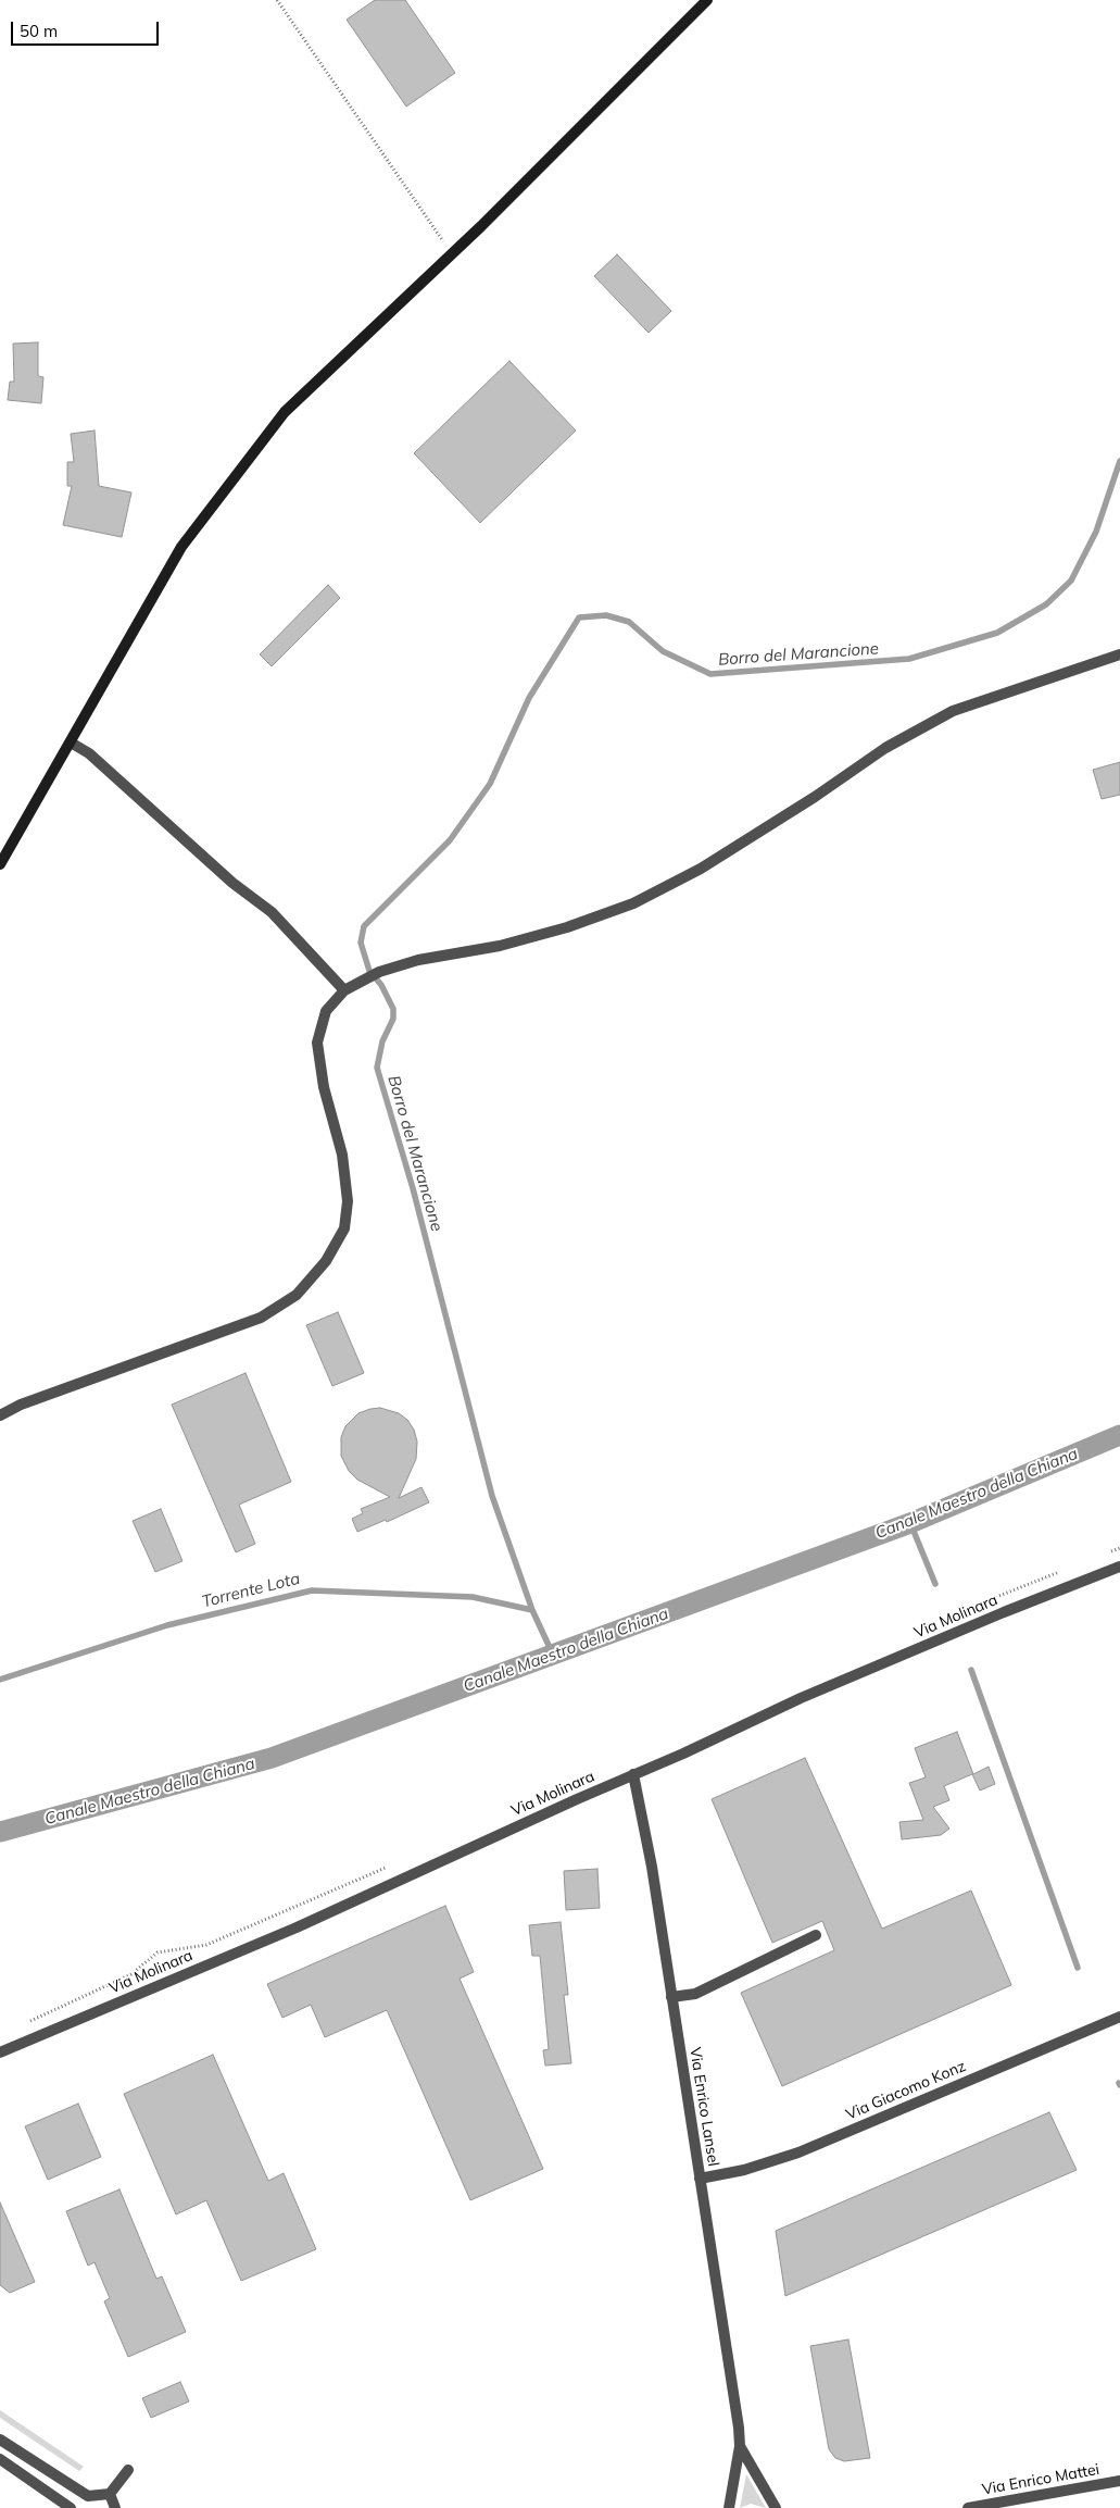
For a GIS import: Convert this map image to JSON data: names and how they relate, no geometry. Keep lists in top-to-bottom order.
{
  "streets": {
    "street": [
      "Via Molinara",
      "Via Giacomo Konz",
      "Via Enrico Lansel",
      "Via Enrico Mattei"
    ]
  },
  "crossings": [
    ["Via Molinara", "Via Enrico Lansel"],
    ["Via Giacomo Konz", "Via Enrico Lansel"]
  ],
  "water": ["Borro del Marancione", "Canale Maestro della Chiana", "Torrente Lota"],
  "scale_bar": "50 m"
}
